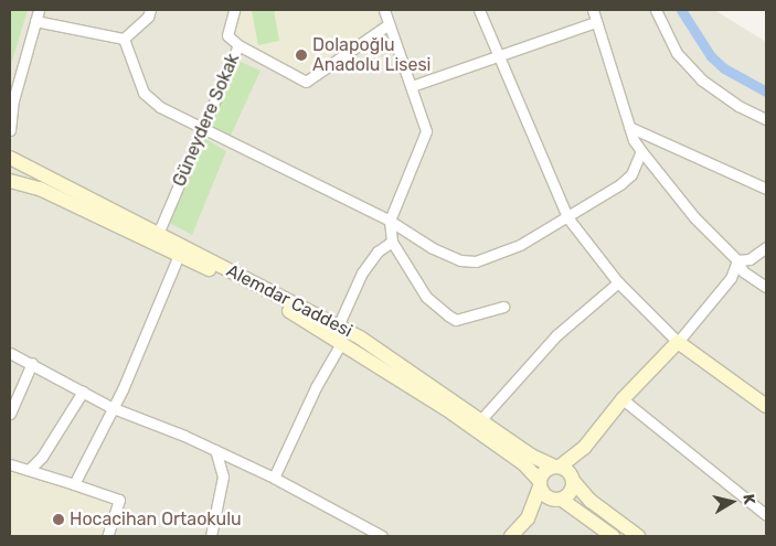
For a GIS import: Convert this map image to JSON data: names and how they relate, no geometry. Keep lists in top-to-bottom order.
{
  "streets": {
    "main road": ["Alemdar Caddesi"],
    "street": ["Güneydere Sokak"]
  },
  "crossings": [
    ["Güneydere Sokak", "Alemdar Caddesi"]
  ],
  "places": ["Dolapoğlu Anadolu Lisesi", "Hocacihan Ortaokulu"],
  "north": "right"
}
